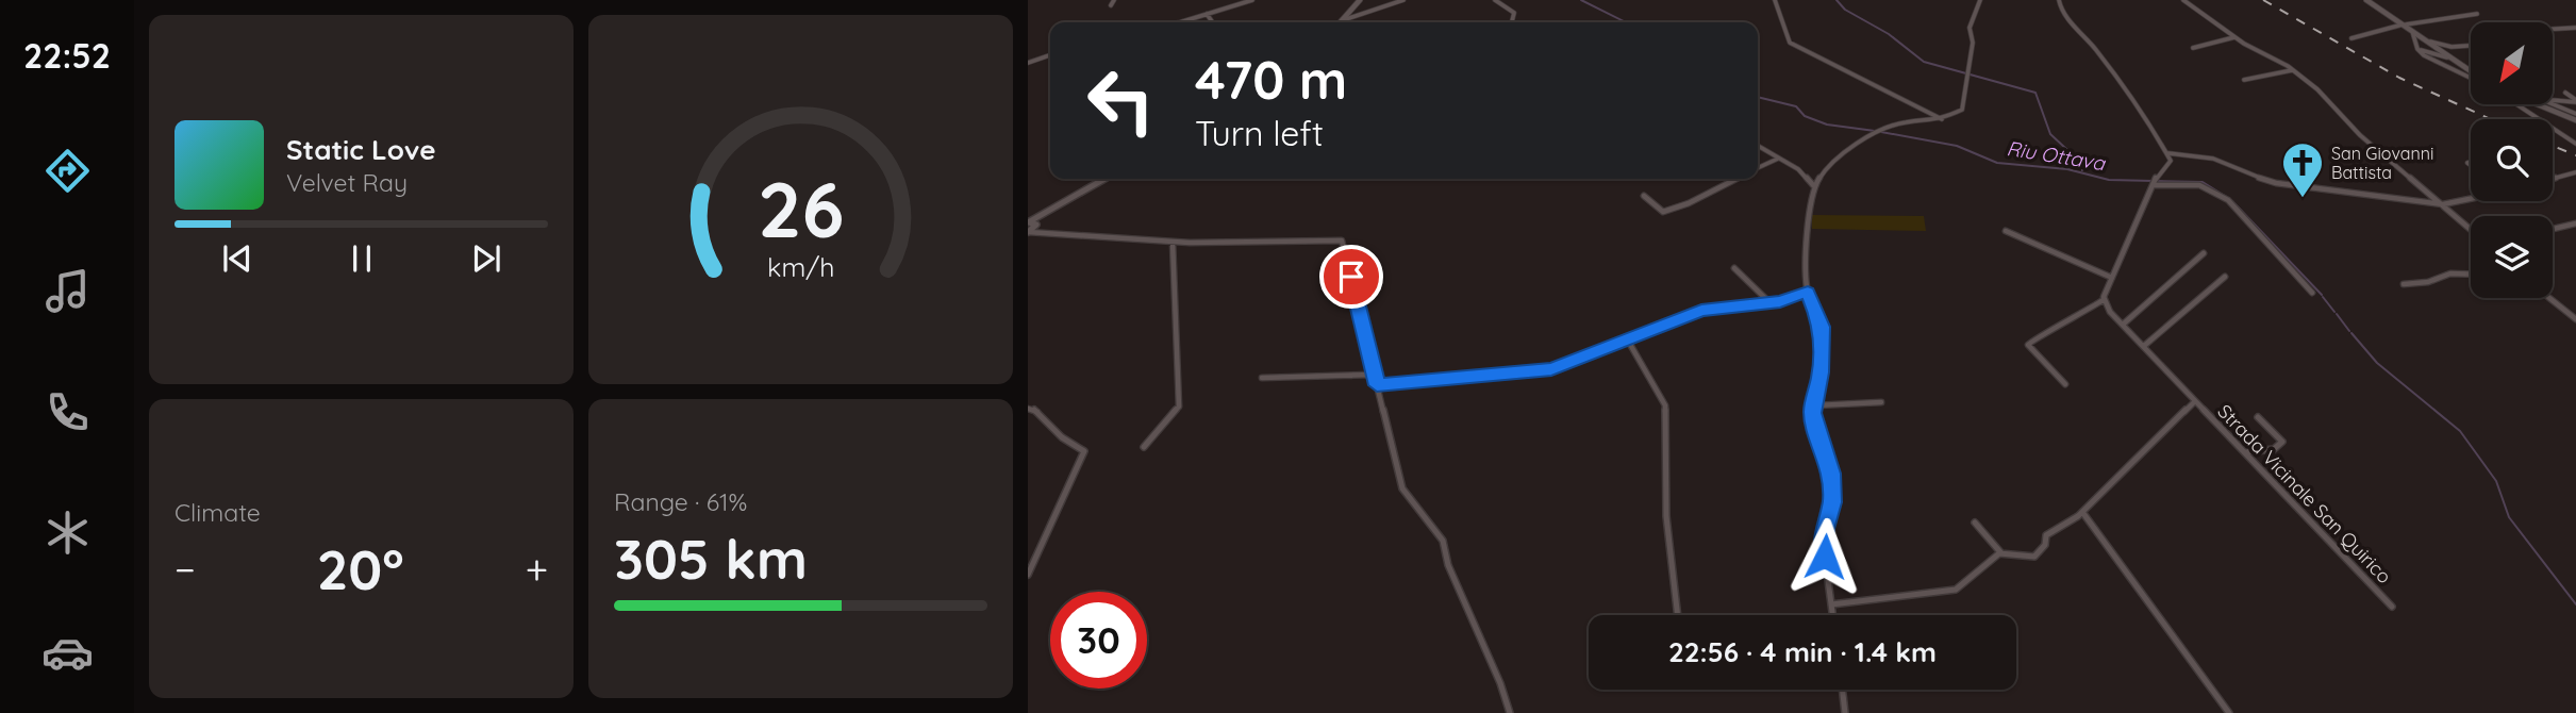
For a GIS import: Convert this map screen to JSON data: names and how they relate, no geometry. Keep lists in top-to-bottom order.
{
  "streets": {
    "street": ["Strada Vicinale San Quirico"]
  },
  "water": ["Riu Ottava"],
  "places": {
    "church": ["San Giovanni Battista"]
  },
  "north": "bottom left",
  "page": {
    "tabs": "22:52",
    "turn": ["470 m", "Turn left"],
    "song": ["Static Love", "Velvet Ray"],
    "tile": [
      "Climate",
      ["Range · 61%", "305 km"]
    ],
    "heat": ["−", "20°", "+"],
    "limit": "30",
    "trip": "22:56 · 4 min · 1.4 km",
    "gauge": ["26", "km/h"]
  }
}
